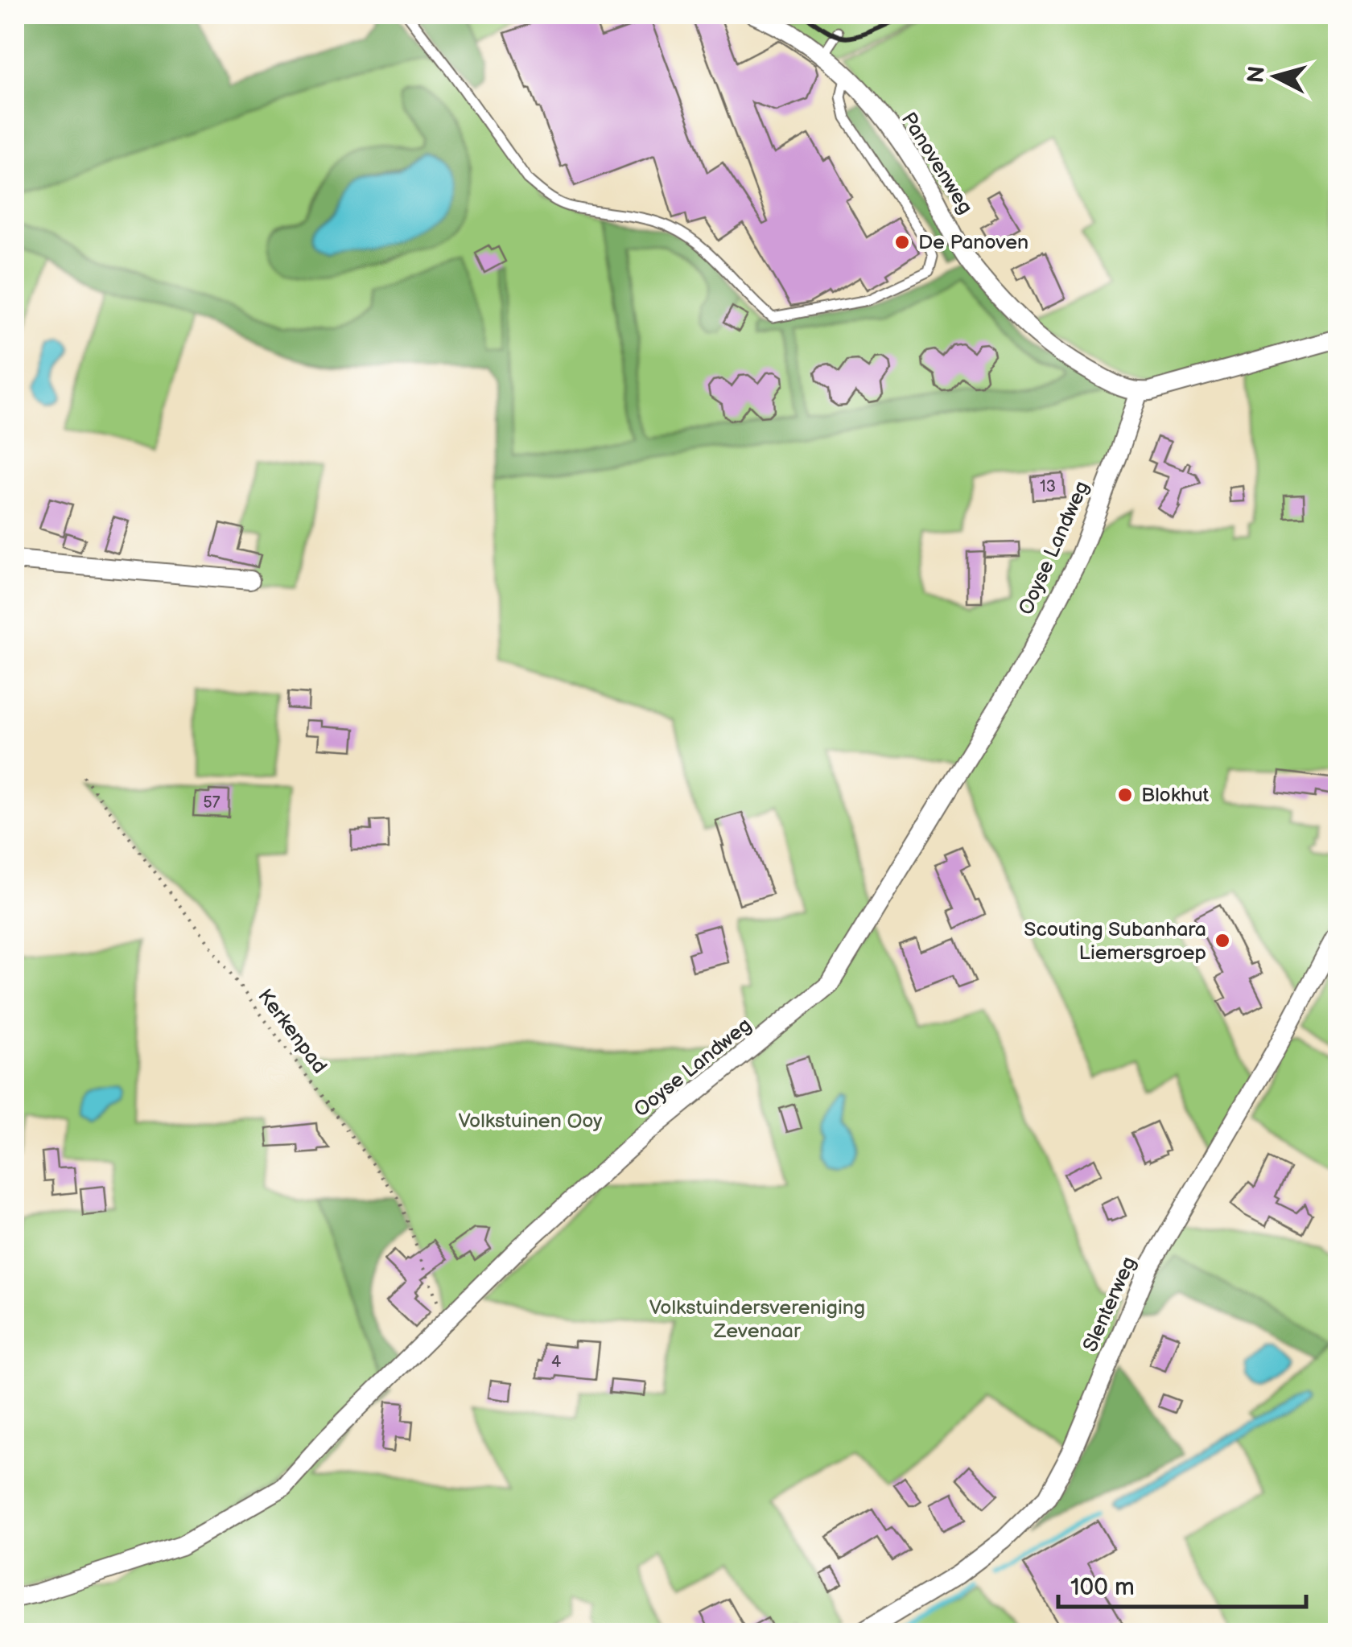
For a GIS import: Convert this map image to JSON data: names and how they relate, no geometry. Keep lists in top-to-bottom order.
{
  "streets": {
    "street": ["Panovenweg", "Ooyse Landweg", "Slenterweg"],
    "path": ["Kerkenpad"]
  },
  "crossings": [
    ["Panovenweg", "Ooyse Landweg"],
    ["Ooyse Landweg", "Kerkenpad"]
  ],
  "parks": ["Volkstuinen Ooy", "Volkstuindersvereniging Zevenaar"],
  "places": ["De Panoven", "Blokhut", "Scouting Subanhara Liemersgroep"],
  "house_numbers": ["13", "57", "4"],
  "scale_bar": "100 m",
  "north": "left"
}
